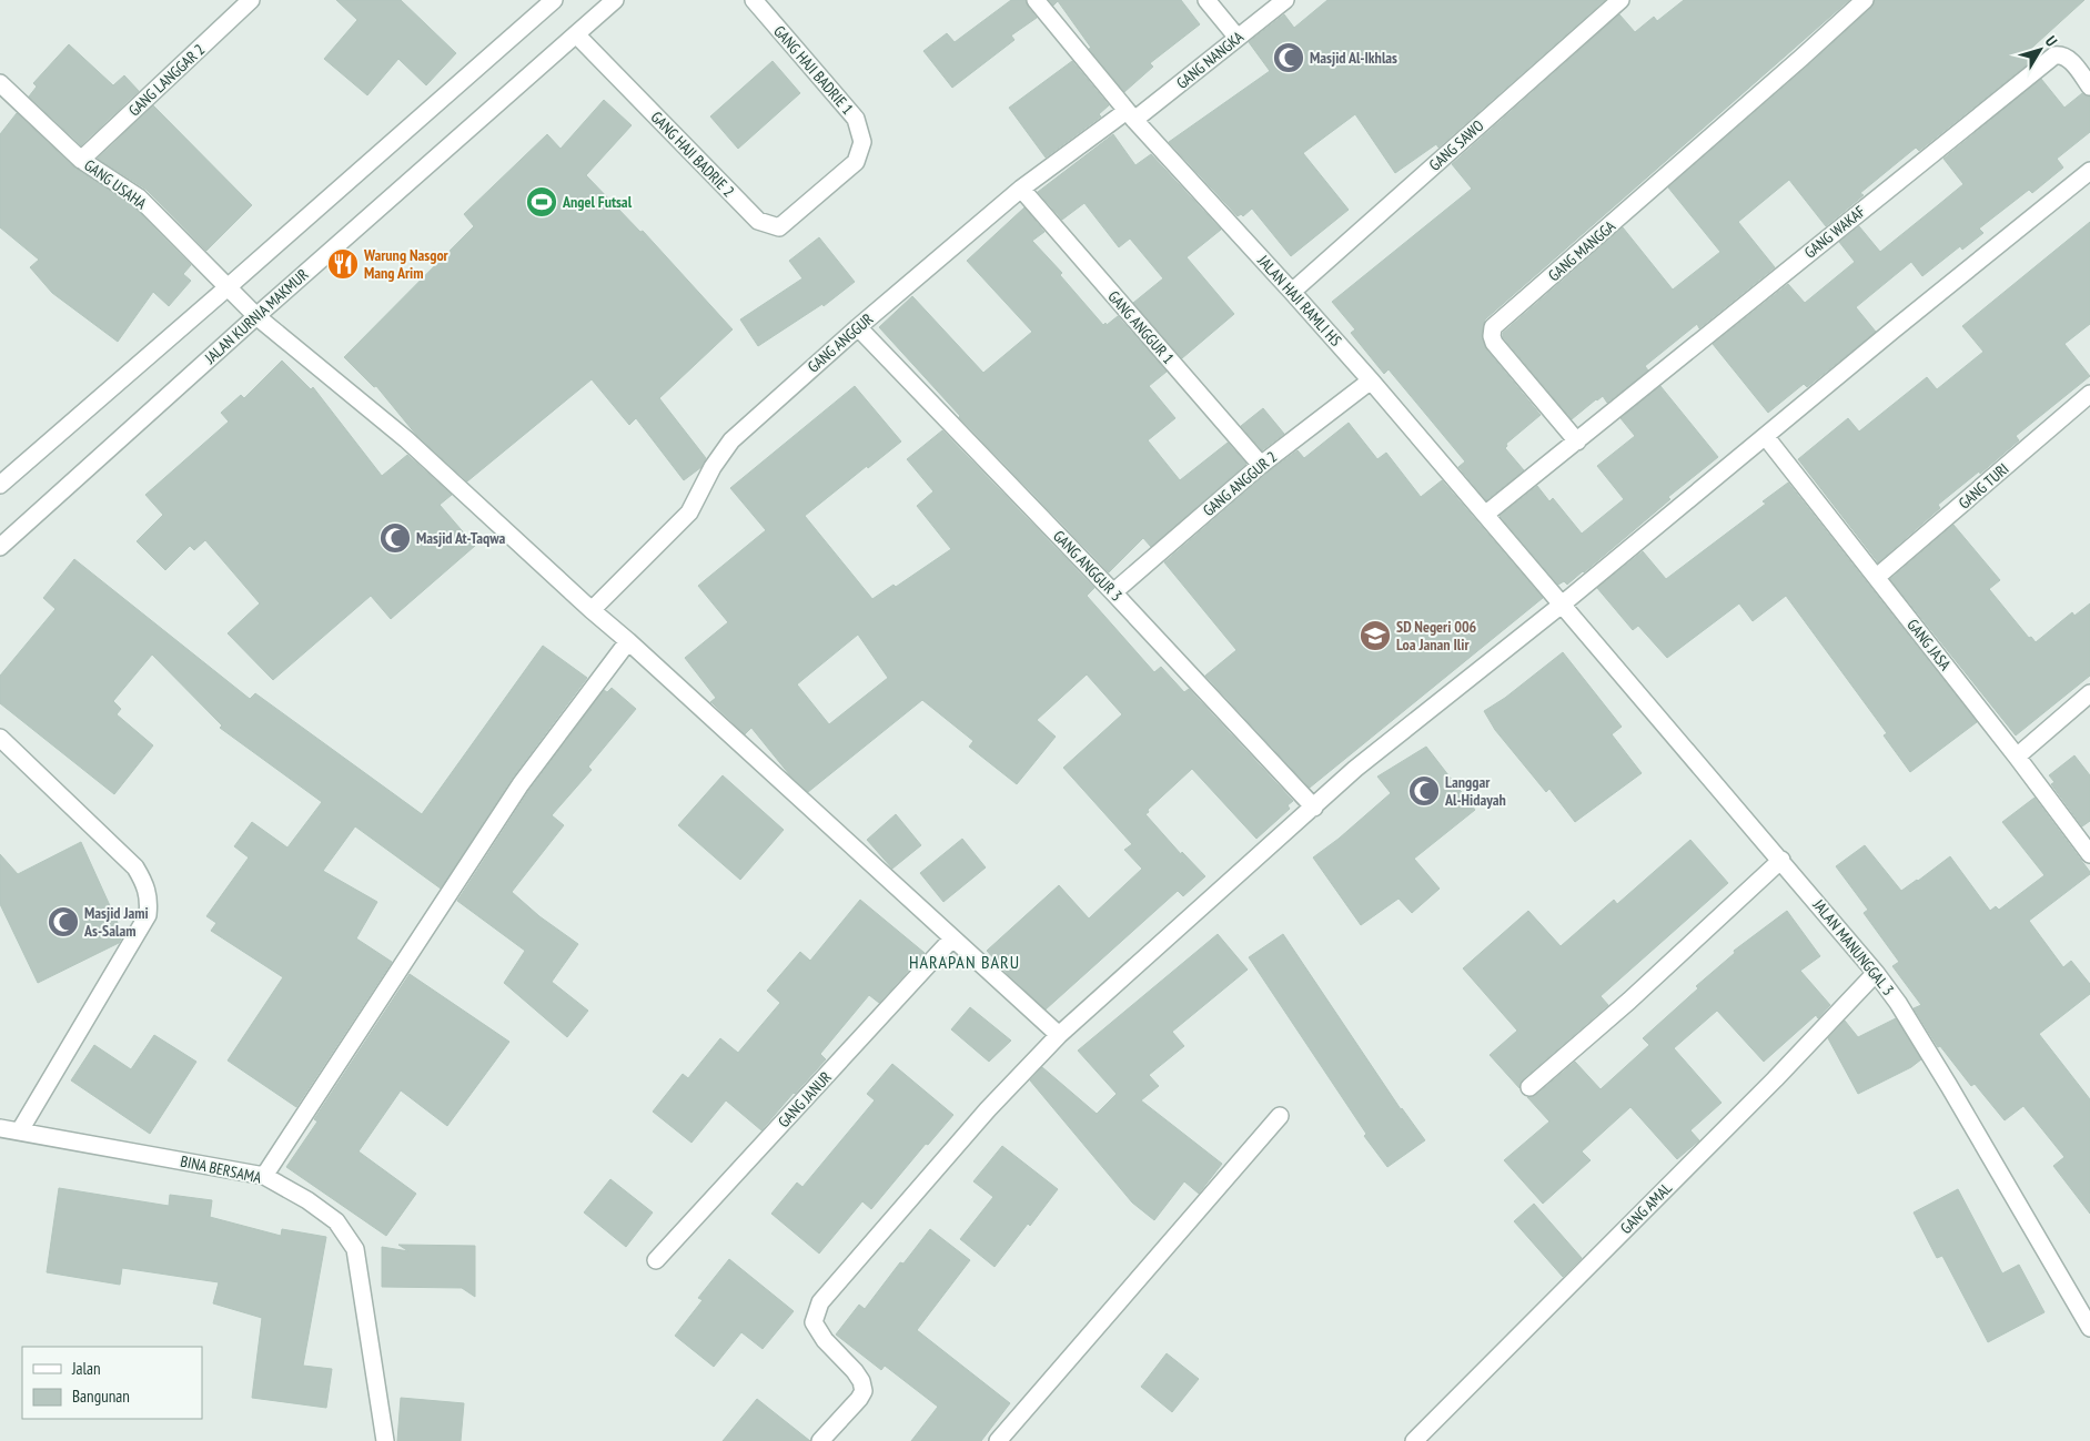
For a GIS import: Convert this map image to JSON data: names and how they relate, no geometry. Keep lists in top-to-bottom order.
{
  "streets": {
    "street": [
      "GANG NANGKA",
      "GANG HAJI BADRIE 1",
      "GANG LANGGAR 2",
      "GANG SAWO",
      "GANG HAJI BADRIE 2",
      "GANG USAHA",
      "GANG WAKAF",
      "GANG MANGGA",
      "JALAN HAJI RAMLI HS",
      "JALAN KURNIA MAKMUR",
      "GANG ANGGUR 1",
      "GANG ANGGUR",
      "GANG ANGGUR 2",
      "GANG TURI",
      "GANG ANGGUR 3",
      "GANG JASA",
      "JALAN MANUNGGAL 3",
      "GANG JANUR",
      "BINA BERSAMA",
      "GANG AMAL"
    ]
  },
  "crossings": [
    ["GANG NANGKA", "JALAN HAJI RAMLI HS"],
    ["GANG NANGKA", "GANG ANGGUR"],
    ["GANG HAJI BADRIE 1", "GANG HAJI BADRIE 2"],
    ["GANG LANGGAR 2", "GANG USAHA"],
    ["GANG SAWO", "JALAN HAJI RAMLI HS"],
    ["GANG HAJI BADRIE 2", "JALAN KURNIA MAKMUR"],
    ["GANG USAHA", "JALAN KURNIA MAKMUR"],
    ["GANG USAHA", "GANG ANGGUR"],
    ["GANG USAHA", "GANG JANUR"],
    ["GANG WAKAF", "GANG MANGGA"],
    ["JALAN HAJI RAMLI HS", "GANG ANGGUR"],
    ["JALAN HAJI RAMLI HS", "GANG ANGGUR 2"],
    ["JALAN HAJI RAMLI HS", "JALAN MANUNGGAL 3"],
    ["GANG ANGGUR 1", "GANG ANGGUR"],
    ["GANG ANGGUR 1", "GANG ANGGUR 2"],
    ["GANG ANGGUR", "GANG ANGGUR 3"],
    ["GANG ANGGUR 2", "GANG ANGGUR 3"],
    ["GANG TURI", "GANG JASA"],
    ["JALAN MANUNGGAL 3", "GANG AMAL"]
  ],
  "districts": ["HARAPAN BARU"],
  "places": {
    "mosque": [
      "Masjid Al-Ikhlas",
      "Masjid At-Taqwa",
      "Langgar Al-Hidayah",
      "Masjid Jami As-Salam"
    ],
    "sports": ["Angel Futsal"],
    "restaurant": ["Warung Nasgor Mang Arim"],
    "school or university": ["SD Negeri 006 Loa Janan Ilir"]
  },
  "legend": ["Jalan", "Bangunan"],
  "north": "top right"
}
